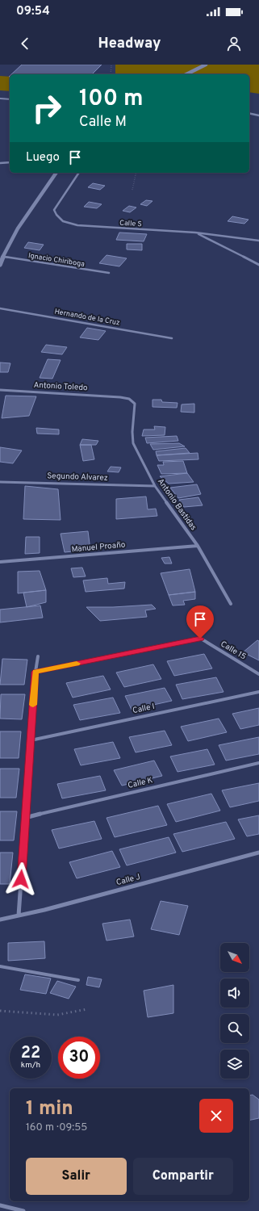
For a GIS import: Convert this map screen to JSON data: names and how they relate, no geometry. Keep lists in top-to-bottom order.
{
  "streets": {
    "street": [
      "Calle S",
      "Antonio Toledo",
      "Segundo Alvarez",
      "Antonio Bastidas",
      "Manuel Proaño",
      "Calle 15",
      "Calle I",
      "Calle K",
      "Calle J"
    ],
    "lane": ["Ignacio Chiriboga", "Hernando de la Cruz"]
  },
  "crossings": [
    ["Antonio Toledo", "Antonio Bastidas"],
    ["Segundo Alvarez", "Antonio Bastidas"],
    ["Antonio Bastidas", "Manuel Proaño"]
  ],
  "north": "bottom right",
  "page": {
    "status": "09:54",
    "header": "Headway",
    "turn": ["100 m", "Calle M"],
    "then": "Luego",
    "speed": "22 km/h",
    "limit": "30",
    "heading": ["1 min", "160 m · 09:55"],
    "buttons": ["Salir", "Compartir"]
  }
}
